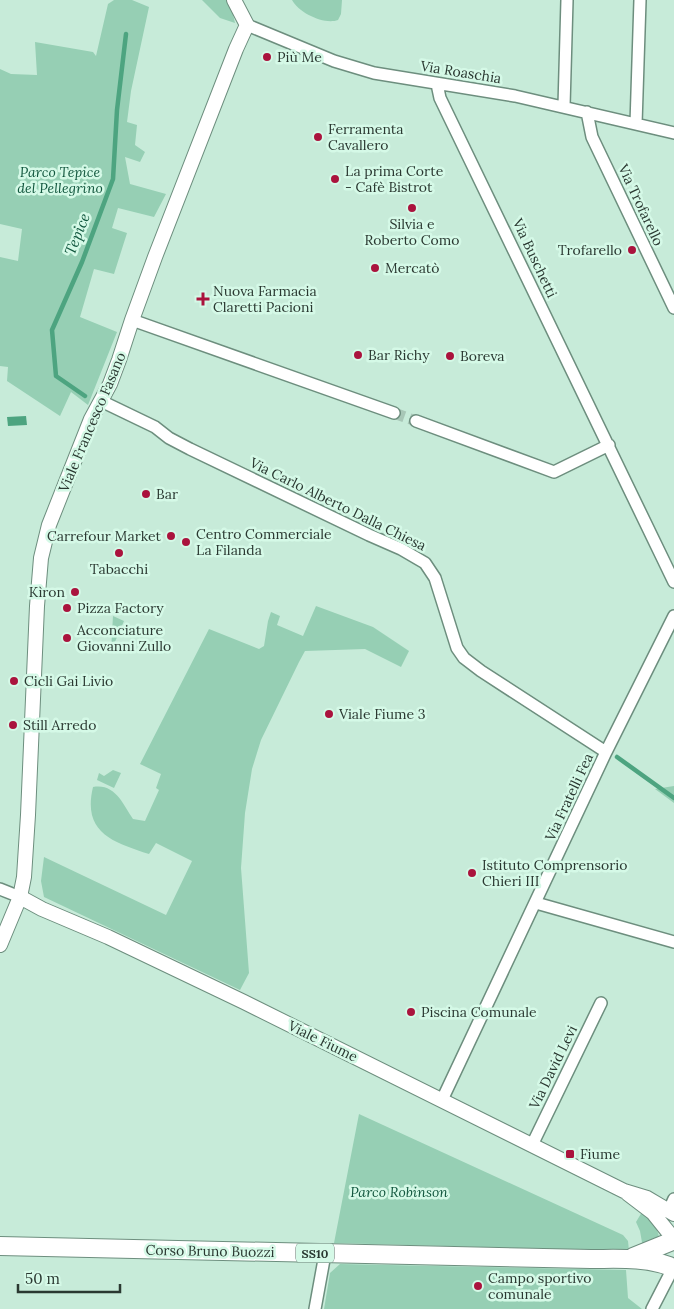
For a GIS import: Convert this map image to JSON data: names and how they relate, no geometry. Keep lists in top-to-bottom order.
{
  "streets": {
    "main road": ["Corso Bruno Buozzi", "SS10"],
    "street": [
      "Via Roaschia",
      "Via Trofarello",
      "Via Buschetti",
      "Viale Francesco Fasano",
      "Via Carlo Alberto Dalla Chiesa",
      "Via Fratelli Fea",
      "Viale Fiume",
      "Via David Levi"
    ]
  },
  "crossings": [
    ["Via Roaschia", "Via Trofarello"],
    ["Via Roaschia", "Via Buschetti"],
    ["Via Roaschia", "Viale Francesco Fasano"],
    ["Viale Francesco Fasano", "Via Carlo Alberto Dalla Chiesa"],
    ["Viale Francesco Fasano", "Viale Fiume"],
    ["Via Carlo Alberto Dalla Chiesa", "Via Fratelli Fea"],
    ["Via Fratelli Fea", "Viale Fiume"],
    ["Viale Fiume", "Via David Levi"],
    ["Viale Fiume", "Corso Bruno Buozzi"]
  ],
  "water": ["Tepice"],
  "parks": ["Parco Tepice del Pellegrino", "Parco Robinson"],
  "places": {
    "other": [
      "Più Me",
      "Ferramenta Cavallero",
      "La prima Corte - Cafè Bistrot",
      "Silvia e Roberto Como",
      "Trofarello",
      "Mercatò",
      "Bar Richy",
      "Boreva",
      "Bar",
      "Carrefour Market",
      "Centro Commerciale La Filanda",
      "Tabacchi",
      "Kìron",
      "Pizza Factory",
      "Acconciature Giovanni Zullo",
      "Cicli Gai Livio",
      "Viale Fiume 3",
      "Still Arredo",
      "Istituto Comprensorio Chieri III",
      "Piscina Comunale",
      "Campo sportivo comunale"
    ],
    "health": ["Nuova Farmacia Claretti Pacioni"],
    "transit": ["Fiume"]
  },
  "scale_bar": "50 m"
}
